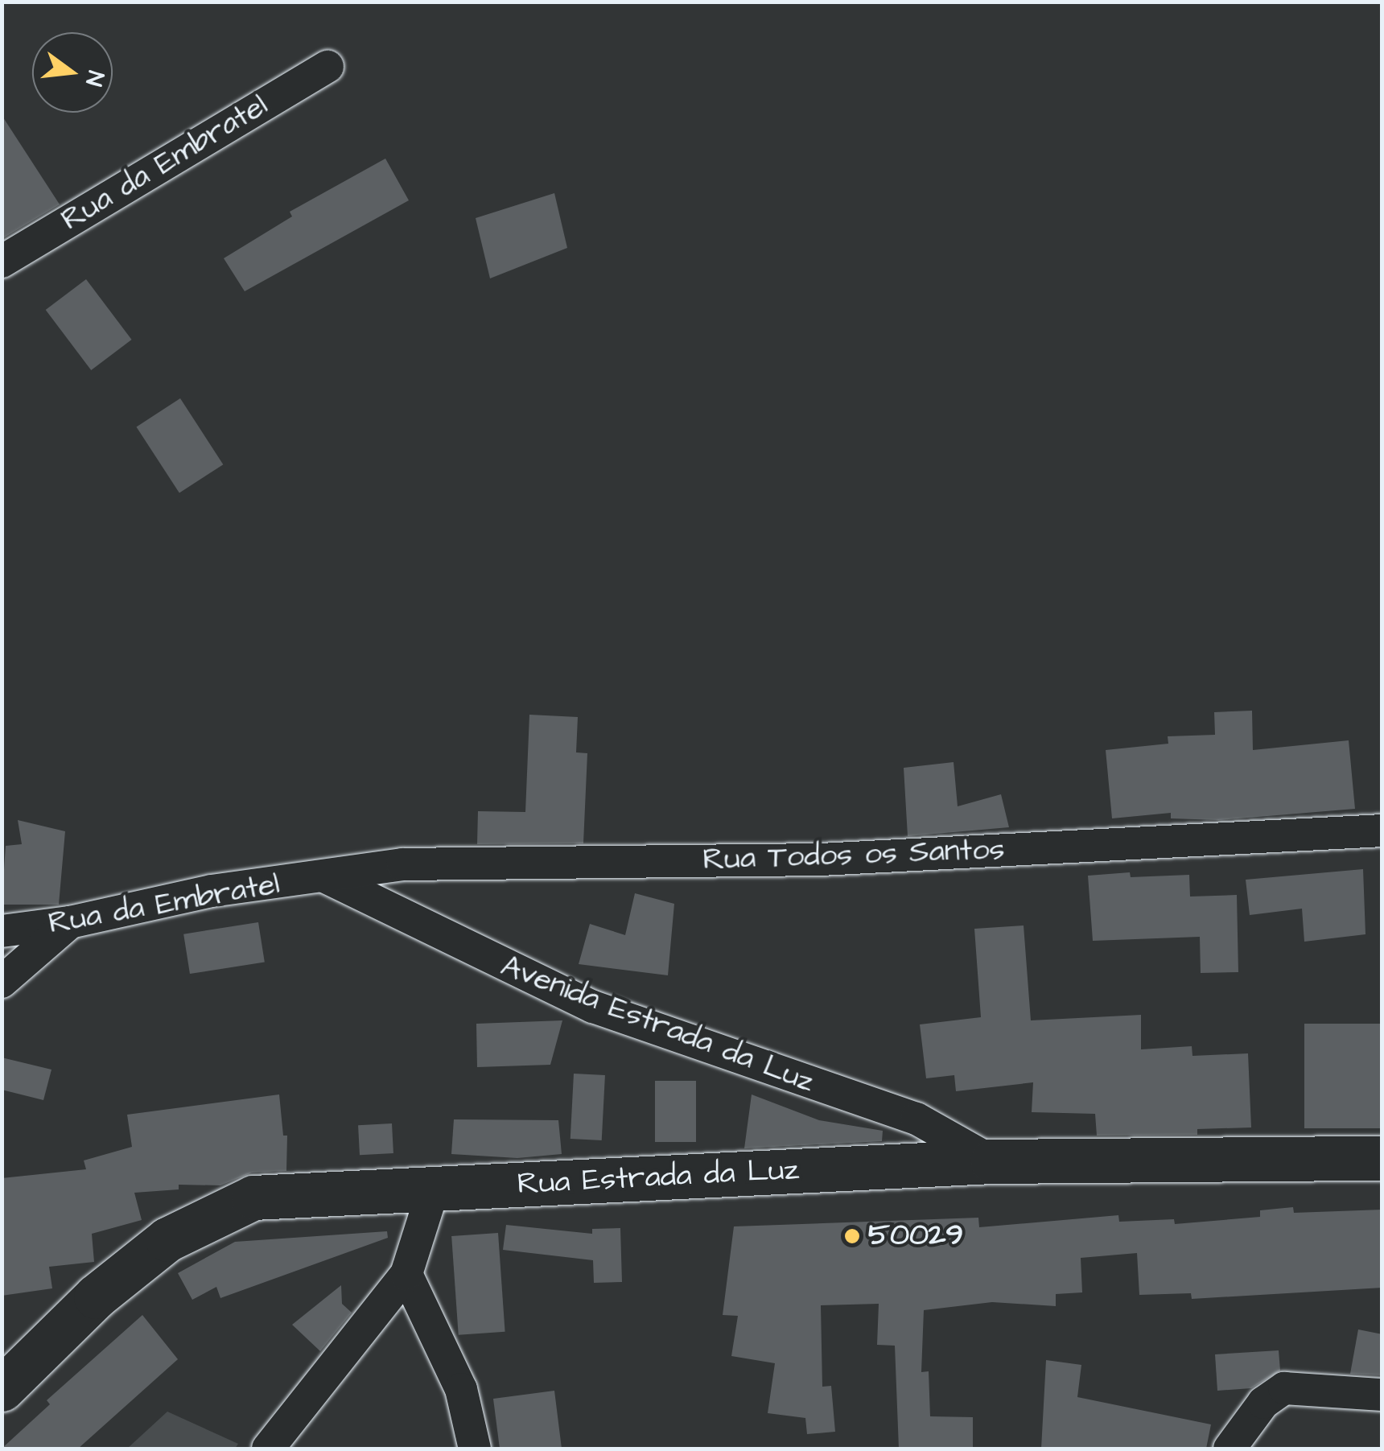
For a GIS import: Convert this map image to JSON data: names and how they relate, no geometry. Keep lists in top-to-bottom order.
{
  "streets": {
    "main road": ["Rua Estrada da Luz"],
    "street": ["Rua da Embratel", "Rua Todos os Santos", "Avenida Estrada da Luz"]
  },
  "crossings": [
    ["Rua da Embratel", "Rua Todos os Santos"],
    ["Rua da Embratel", "Avenida Estrada da Luz"],
    ["Rua Todos os Santos", "Avenida Estrada da Luz"],
    ["Avenida Estrada da Luz", "Rua Estrada da Luz"]
  ],
  "places": ["50029"],
  "north": "right"
}
